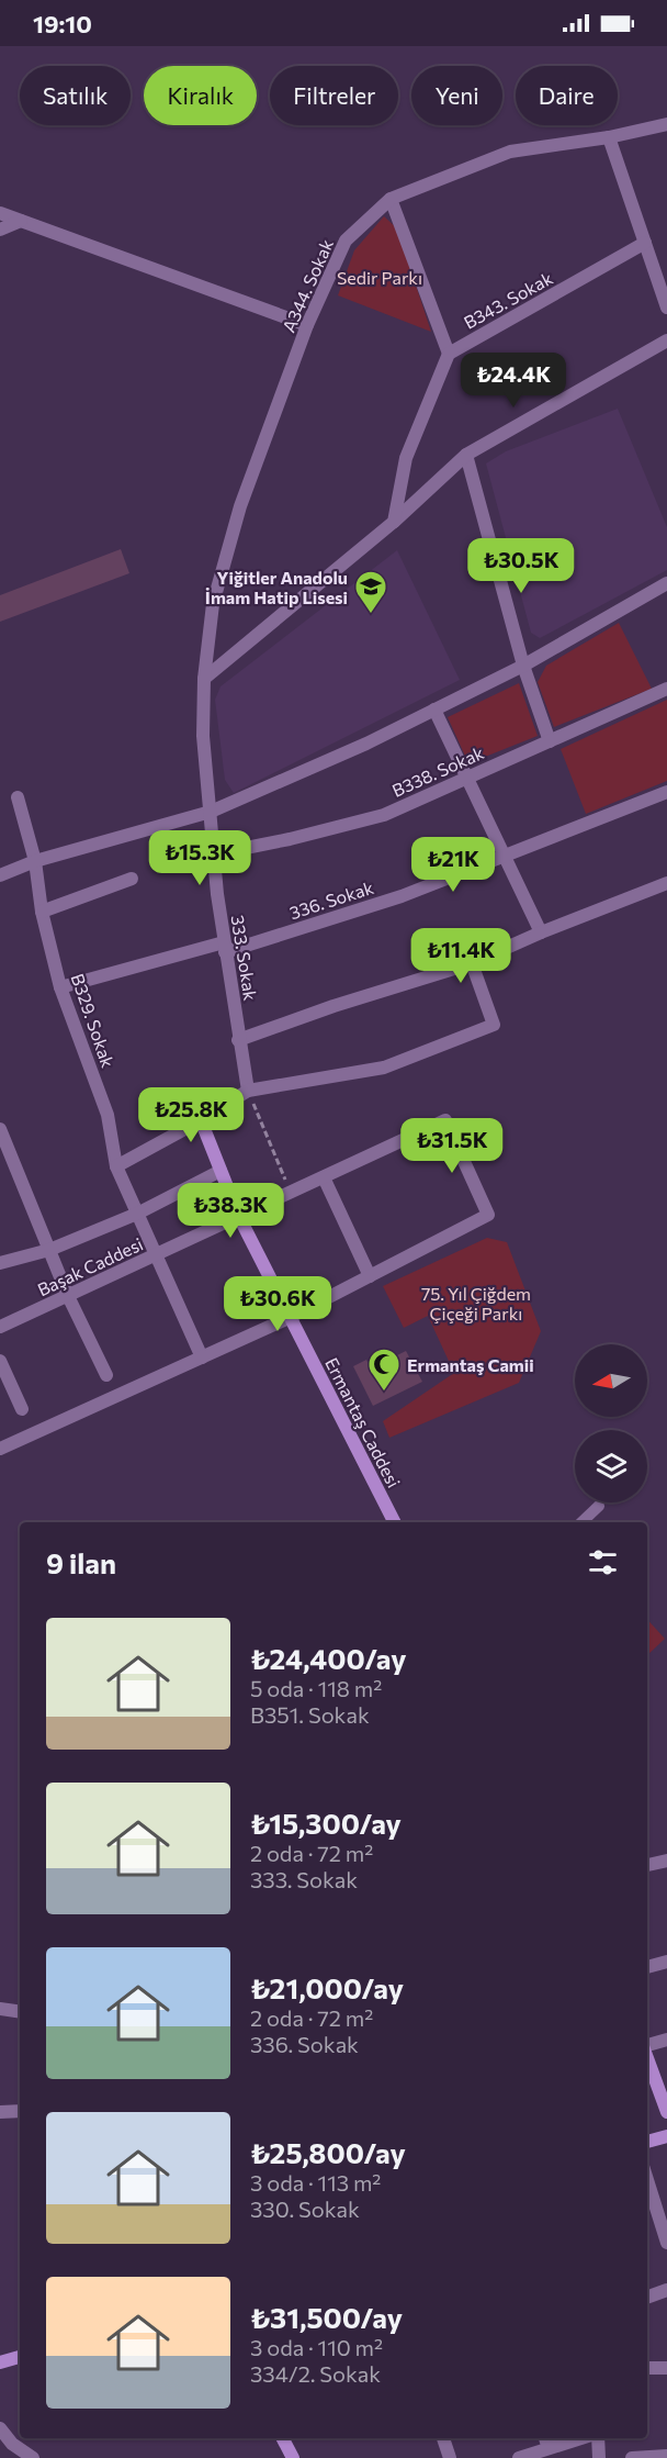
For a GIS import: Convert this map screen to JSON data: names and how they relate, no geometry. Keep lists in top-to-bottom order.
{
  "streets": {
    "main road": ["Ermantaş Caddesi"],
    "street": [
      "A344. Sokak",
      "B343. Sokak",
      "B338. Sokak",
      "336. Sokak",
      "333. Sokak",
      "B329. Sokak",
      "Başak Caddesi"
    ]
  },
  "crossings": [
    ["A344. Sokak", "333. Sokak"],
    ["B338. Sokak", "333. Sokak"],
    ["336. Sokak", "333. Sokak"],
    ["336. Sokak", "B329. Sokak"],
    ["B329. Sokak", "Başak Caddesi"],
    ["Başak Caddesi", "Ermantaş Caddesi"]
  ],
  "parks": ["Sedir Parkı", "75. Yıl Çiğdem Çiçeği Parkı"],
  "places": {
    "school or university": ["Yiğitler Anadolu İmam Hatip Lisesi"],
    "mosque": ["Ermantaş Camii"]
  },
  "north": "left",
  "page": {
    "status": "19:10",
    "chip": [
      "Satılık",
      "Kiralık",
      "Filtreler",
      "Yeni",
      "Daire"
    ],
    "price": [
      "₺24.4K",
      "₺30.5K",
      "₺15.3K",
      "₺21K",
      "₺11.4K",
      "₺25.8K",
      "₺31.5K",
      "₺38.3K",
      "₺30.6K"
    ],
    "heading": "9 ilan",
    "list": [
      {
        "name": "₺24,400/ay",
        "note": "5 oda · 118 m² · B351. Sokak"
      },
      {
        "name": "₺15,300/ay",
        "note": "2 oda · 72 m² · 333. Sokak"
      },
      {
        "name": "₺21,000/ay",
        "note": "2 oda · 72 m² · 336. Sokak"
      },
      {
        "name": "₺25,800/ay",
        "note": "3 oda · 113 m² · 330. Sokak"
      },
      {
        "name": "₺31,500/ay",
        "note": "3 oda · 110 m² · 334/2. Sokak"
      }
    ]
  }
}
